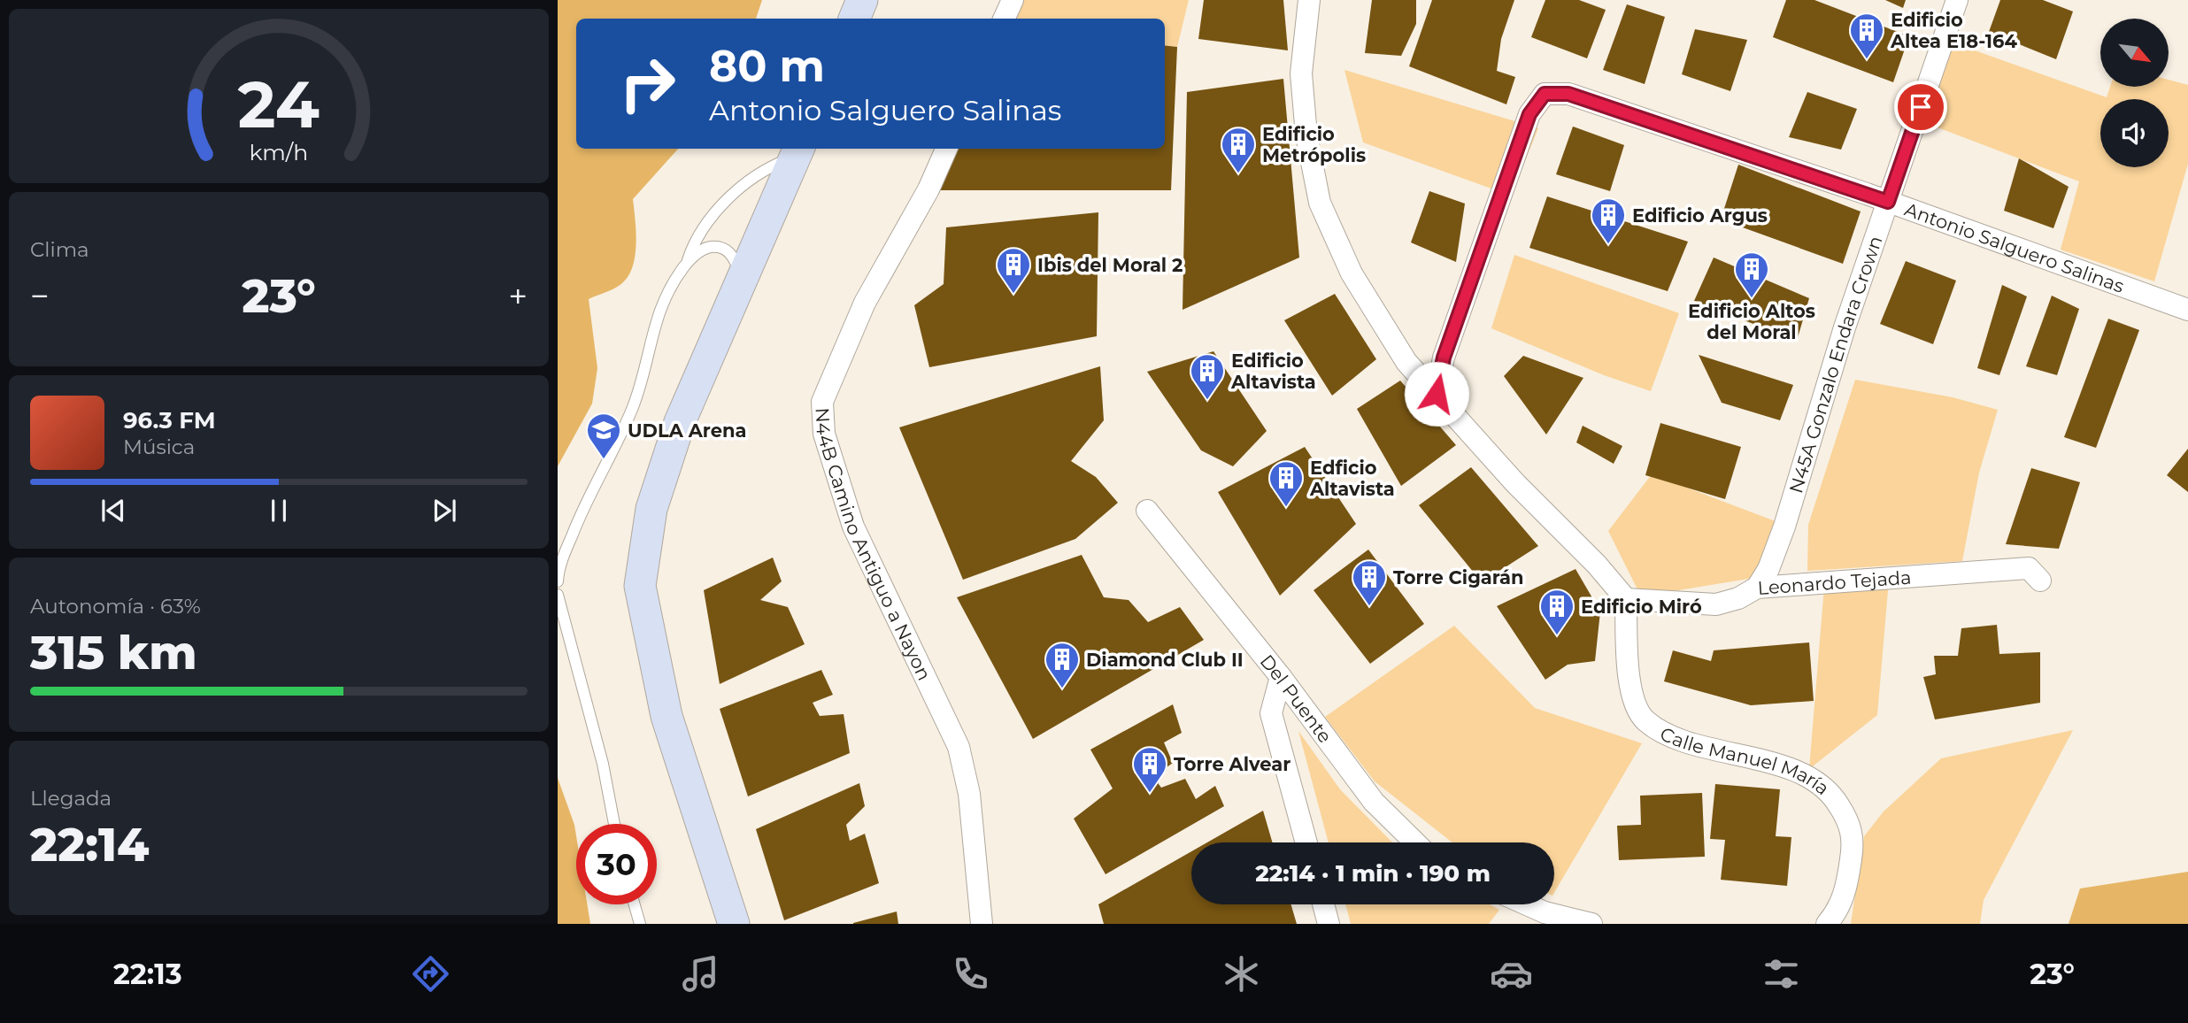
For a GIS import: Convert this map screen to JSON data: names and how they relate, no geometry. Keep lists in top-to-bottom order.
{
  "streets": {
    "street": [
      "Antonio Salguero Salinas",
      "N45A Gonzalo Endara Crown",
      "N44B Camino Antiguo a Nayon",
      "Leonardo Tejada",
      "Del Puente",
      "Calle Manuel María"
    ]
  },
  "crossings": [
    ["Antonio Salguero Salinas", "N45A Gonzalo Endara Crown"],
    ["N45A Gonzalo Endara Crown", "Leonardo Tejada"],
    ["Leonardo Tejada", "Calle Manuel María"]
  ],
  "places": {
    "building": [
      "Edificio Altea E18-164",
      "Edificio Metrópolis",
      "Edificio Argus",
      "Ibis del Moral 2",
      "Edificio Altos del Moral",
      "Edificio Altavista",
      "Edficio Altavista",
      "Torre Cigarán",
      "Edificio Miró",
      "Diamond Club II",
      "Torre Alvear"
    ],
    "school or university": ["UDLA Arena"]
  },
  "north": "bottom right",
  "page": {
    "turn": ["80 m", "Antonio Salguero Salinas"],
    "tile": [
      "Clima",
      ["Autonomía · 63%", "315 km"],
      ["Llegada", "22:14"]
    ],
    "heat": ["−", "23°", "+"],
    "song": ["96.3 FM", "Música"],
    "limit": "30",
    "trip": "22:14 · 1 min · 190 m",
    "tabs": ["22:13", "23°"],
    "gauge": ["24", "km/h"]
  }
}
